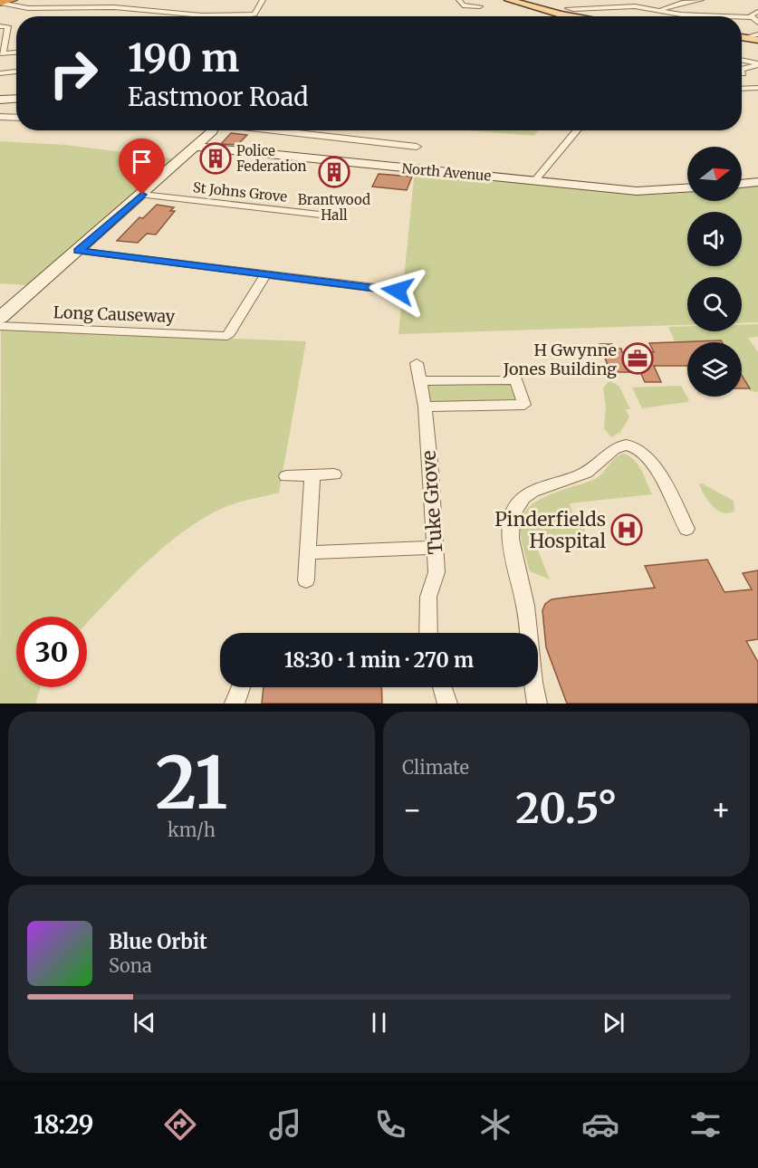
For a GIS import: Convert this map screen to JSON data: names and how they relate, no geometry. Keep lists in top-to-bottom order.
{
  "streets": {
    "street": [
      "North Avenue",
      "St Johns Grove",
      "Long Causeway",
      "Tuke Grove"
    ]
  },
  "places": {
    "building": ["Police Federation", "Brantwood Hall"],
    "office": ["H Gwynne Jones Building"],
    "hospital": ["Pinderfields Hospital"]
  },
  "north": "right",
  "page": {
    "turn": ["190 m", "Eastmoor Road"],
    "limit": "30",
    "trip": "18:30 · 1 min · 270 m",
    "tile": [
      ["21", "km/h"],
      "Climate"
    ],
    "heat": ["−", "20.5°", "+"],
    "song": ["Blue Orbit", "Sona"],
    "tabs": "18:29"
  }
}
